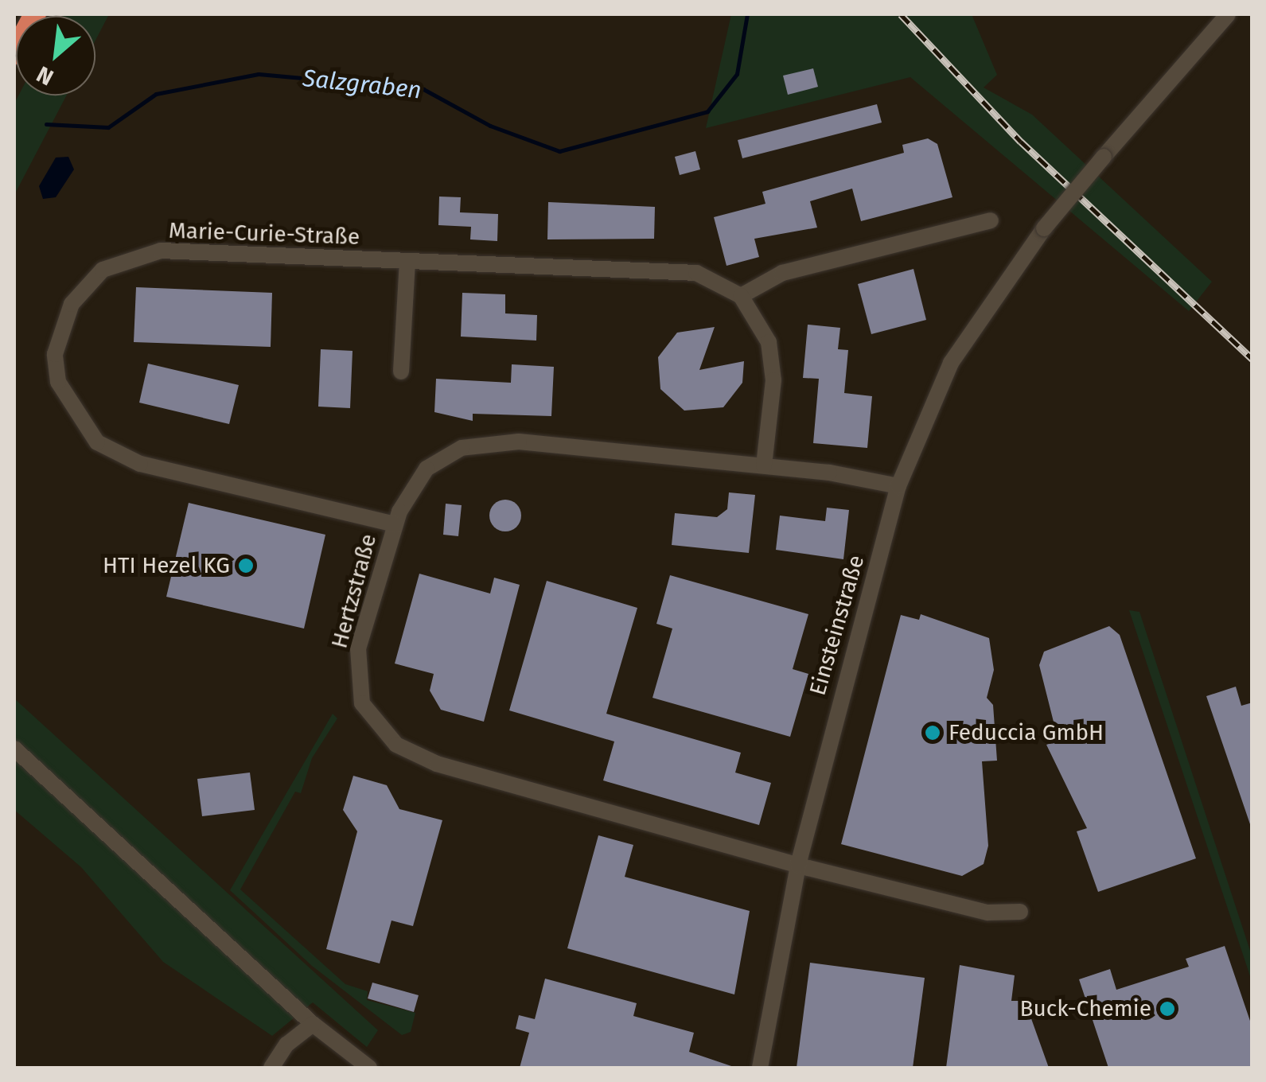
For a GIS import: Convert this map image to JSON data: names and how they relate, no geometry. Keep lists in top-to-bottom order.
{
  "streets": {
    "street": ["Marie-Curie-Straße", "Hertzstraße", "Einsteinstraße"]
  },
  "crossings": [
    ["Marie-Curie-Straße", "Hertzstraße"],
    ["Hertzstraße", "Einsteinstraße"]
  ],
  "water": ["Salzgraben"],
  "places": ["HTI Hezel KG", "Feduccia GmbH", "Buck-Chemie"],
  "north": "bottom left"
}
